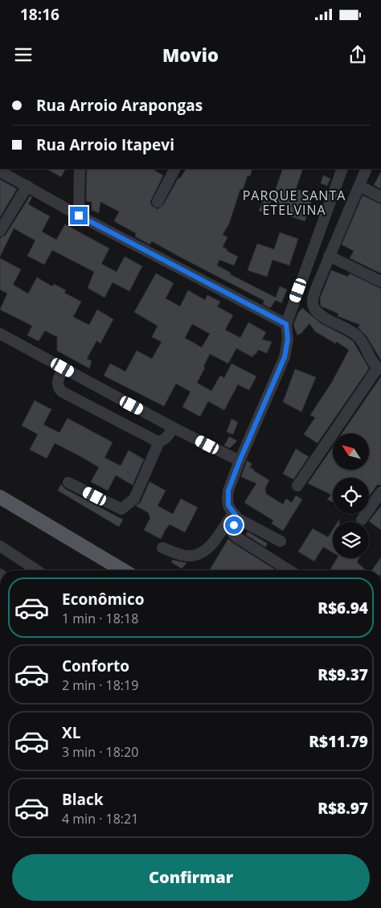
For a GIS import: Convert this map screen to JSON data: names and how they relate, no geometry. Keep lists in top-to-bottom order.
{
  "districts": ["PARQUE SANTA ETELVINA"],
  "north": "top left",
  "page": {
    "status": "18:16",
    "header": "Movio",
    "banner": ["Rua Arroio Arapongas", "Rua Arroio Itapevi"],
    "list": [
      {
        "name": "Econômico",
        "note": "1 min · 18:18",
        "value": "R$6.94"
      },
      {
        "name": "Conforto",
        "note": "2 min · 18:19",
        "value": "R$9.37"
      },
      {
        "name": "XL",
        "note": "3 min · 18:20",
        "value": "R$11.79"
      },
      {
        "name": "Black",
        "note": "4 min · 18:21",
        "value": "R$8.97"
      }
    ],
    "buttons": "Confirmar"
  }
}
